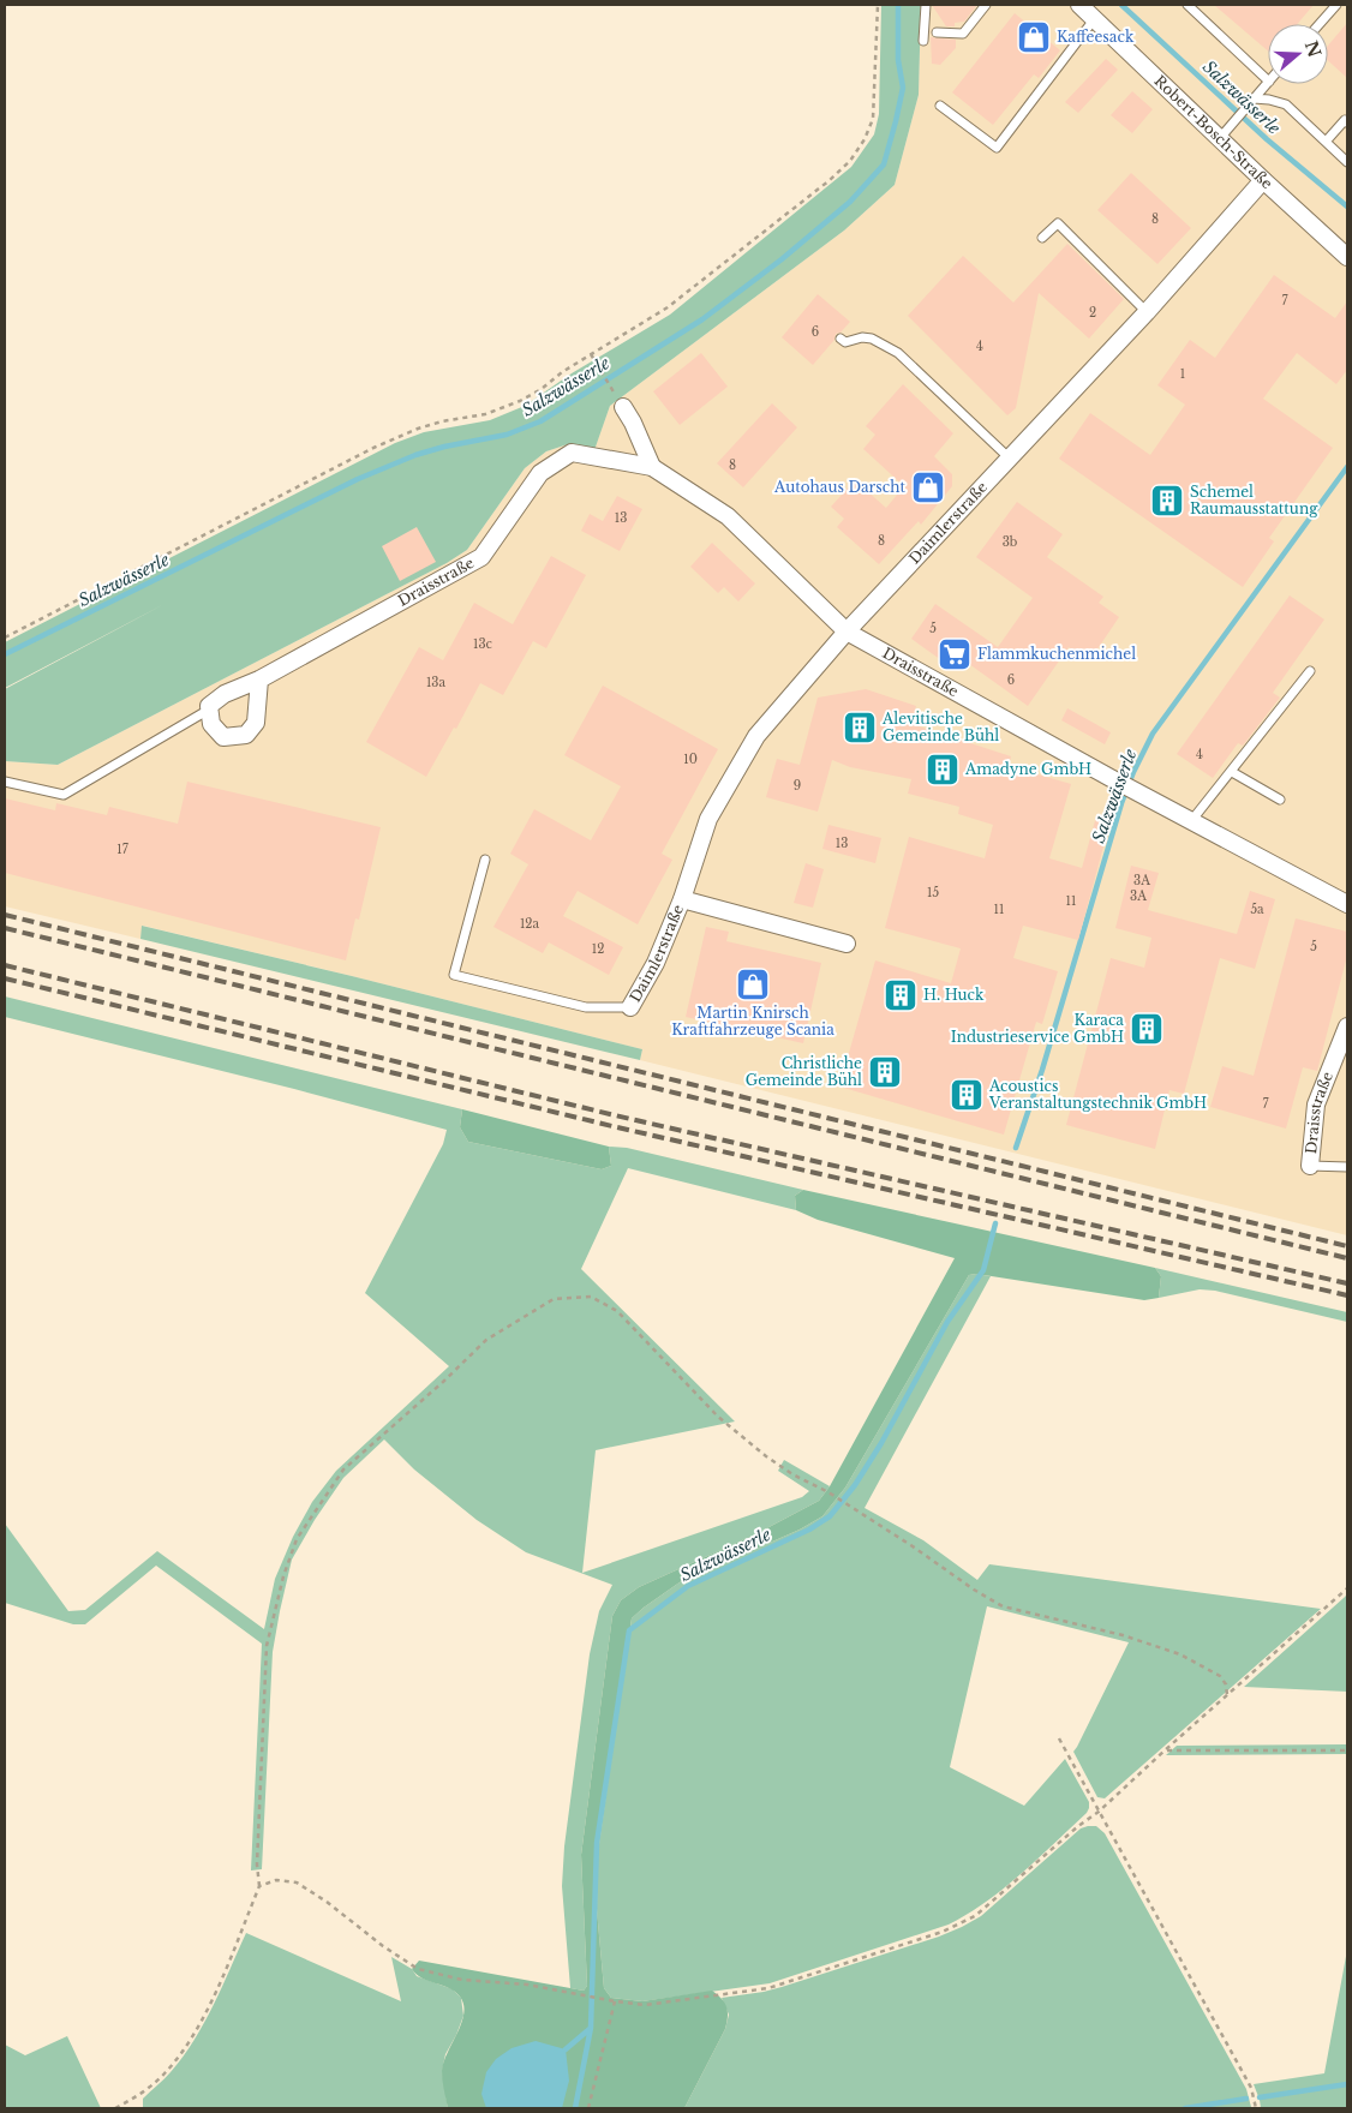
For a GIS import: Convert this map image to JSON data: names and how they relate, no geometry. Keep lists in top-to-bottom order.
{
  "streets": {
    "street": ["Robert-Bosch-Straße", "Daimlerstraße", "Draisstraße"]
  },
  "crossings": [
    ["Robert-Bosch-Straße", "Daimlerstraße"],
    ["Daimlerstraße", "Draisstraße"]
  ],
  "water": ["Salzwässerle"],
  "places": {
    "shop": ["Kaffeesack", "Autohaus Darscht", "Martin Knirsch Kraftfahrzeuge Scania"],
    "building": [
      "Schemel Raumausstattung",
      "Alevitische Gemeinde Bühl",
      "Amadyne GmbH",
      "H. Huck",
      "Karaca Industrieservice GmbH",
      "Christliche Gemeinde Bühl",
      "Acoustics Veranstaltungstechnik GmbH"
    ],
    "supermarket": ["Flammkuchenmichel"]
  },
  "house_numbers": [
    "8",
    "7",
    "2",
    "6",
    "4",
    "1",
    "8",
    "13",
    "8",
    "3b",
    "5",
    "13c",
    "6",
    "13a",
    "4",
    "10",
    "9",
    "13",
    "17",
    "3A",
    "15",
    "3A",
    "11",
    "11",
    "5a",
    "12a",
    "5",
    "12",
    "7"
  ],
  "north": "right"
}
